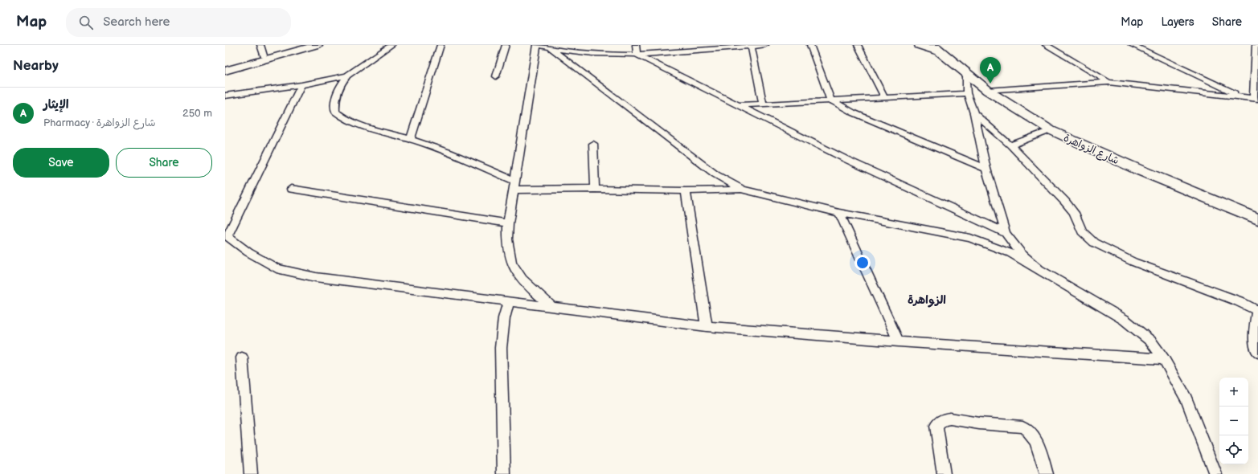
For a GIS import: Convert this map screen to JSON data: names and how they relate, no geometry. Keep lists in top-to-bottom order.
{
  "streets": {
    "main road": ["شارع الزواهرة"]
  },
  "districts": ["الزواهرة"],
  "page": {
    "header": "Map",
    "search": "Search here",
    "nav": ["Map", "Layers", "Share"],
    "heading": "Nearby",
    "pins": "A",
    "list": [
      {
        "mark": "A",
        "name": "الإيثار",
        "note": "Pharmacy · شارع الزواهرة",
        "value": "250 m"
      }
    ],
    "buttons": ["Save", "Share"],
    "map_buttons": ["+", "−"]
  }
}
